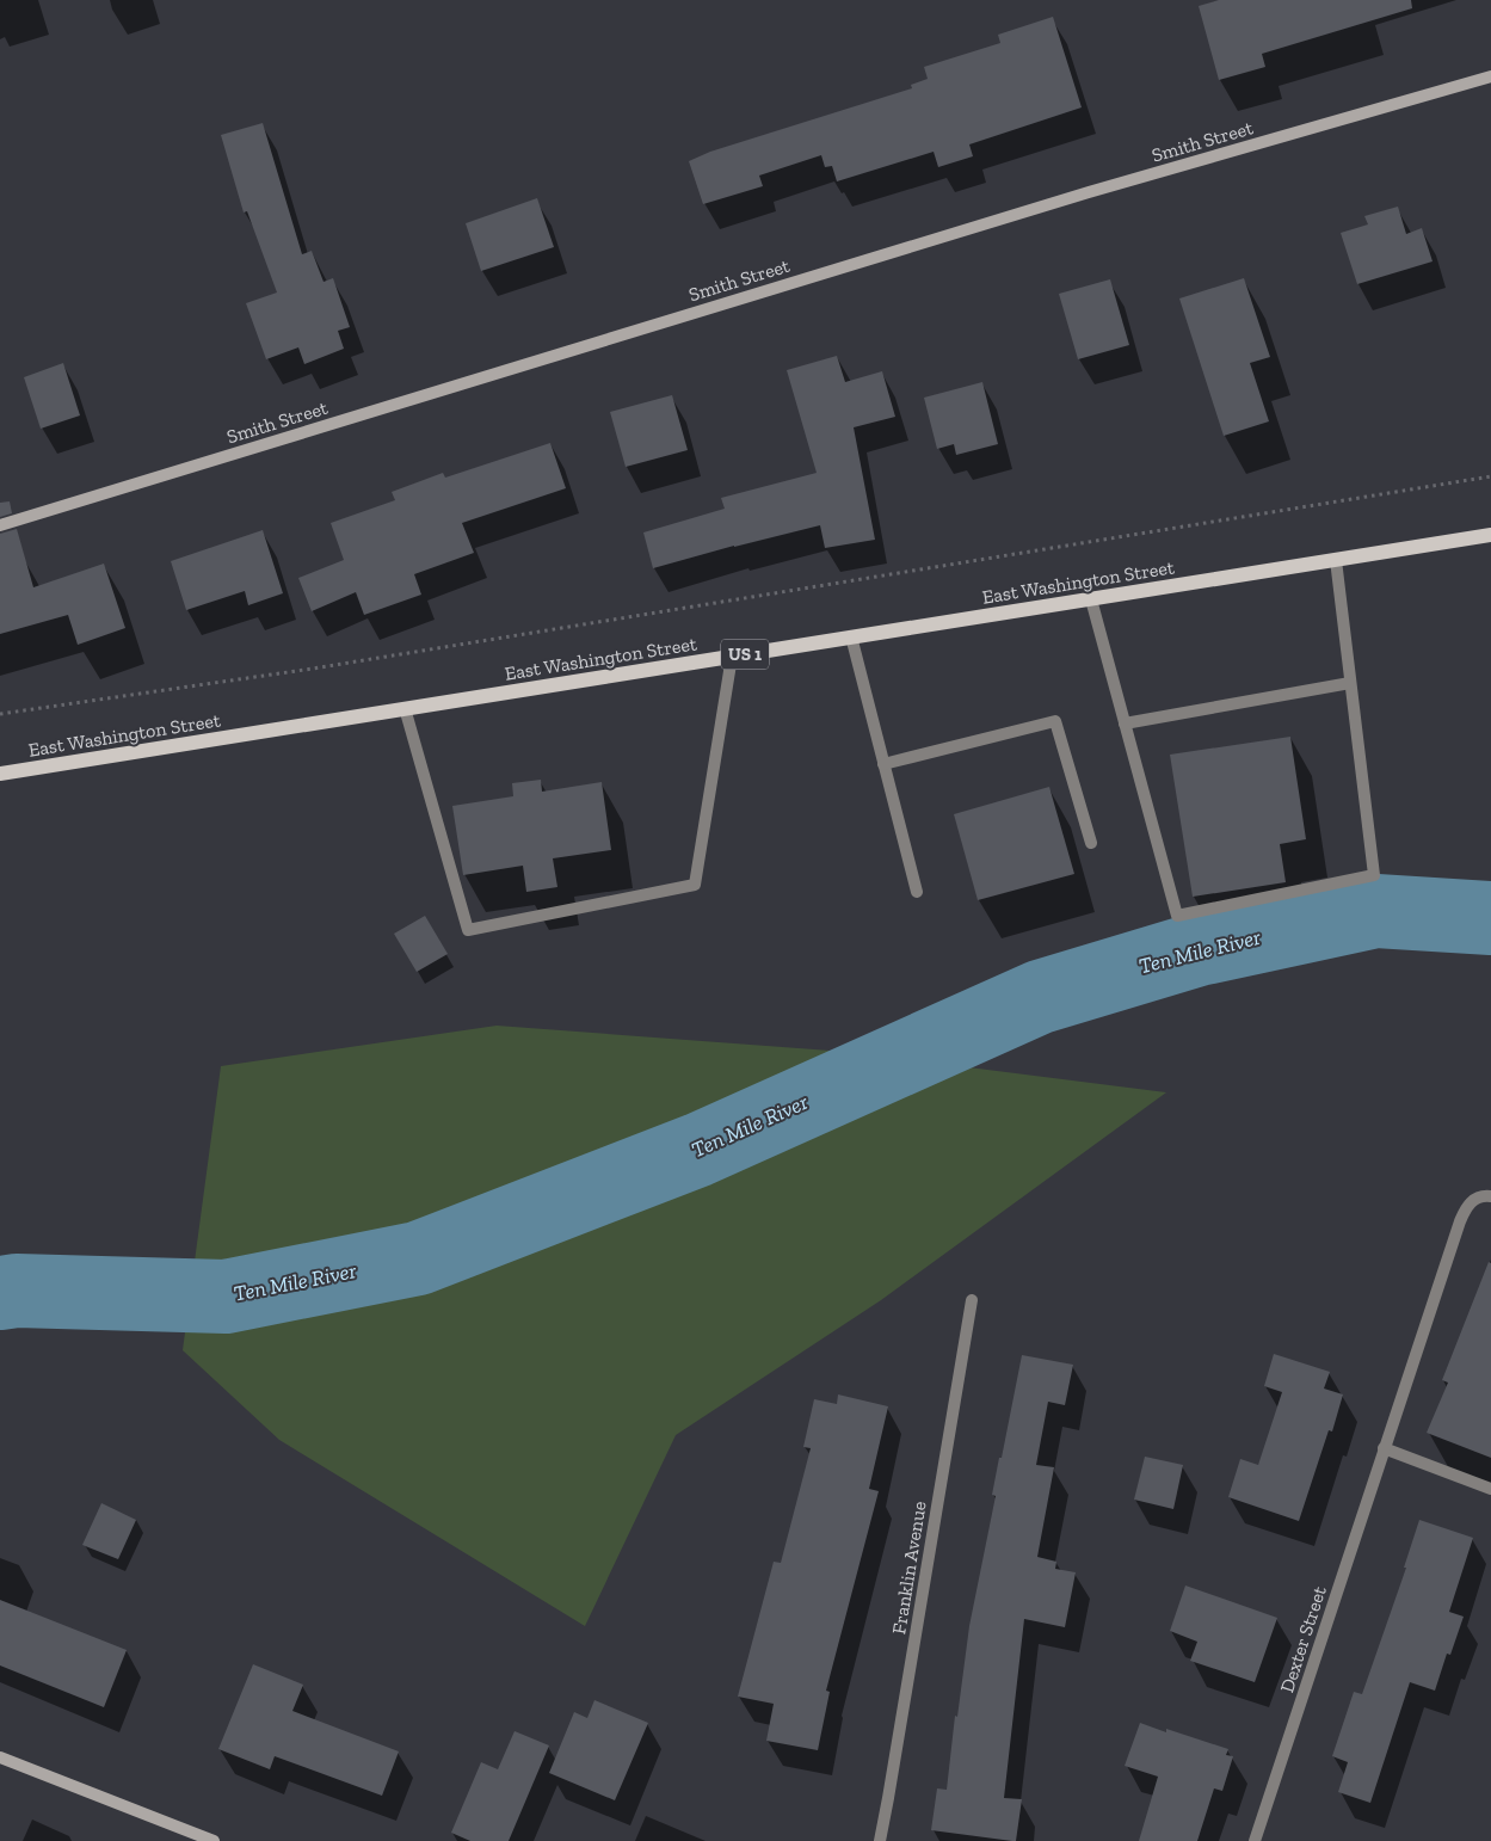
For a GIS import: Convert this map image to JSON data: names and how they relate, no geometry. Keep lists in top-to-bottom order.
{
  "streets": {
    "main road": ["East Washington Street", "US 1"],
    "street": ["Smith Street", "Franklin Avenue", "Dexter Street"]
  },
  "water": ["Ten Mile River"]
}
